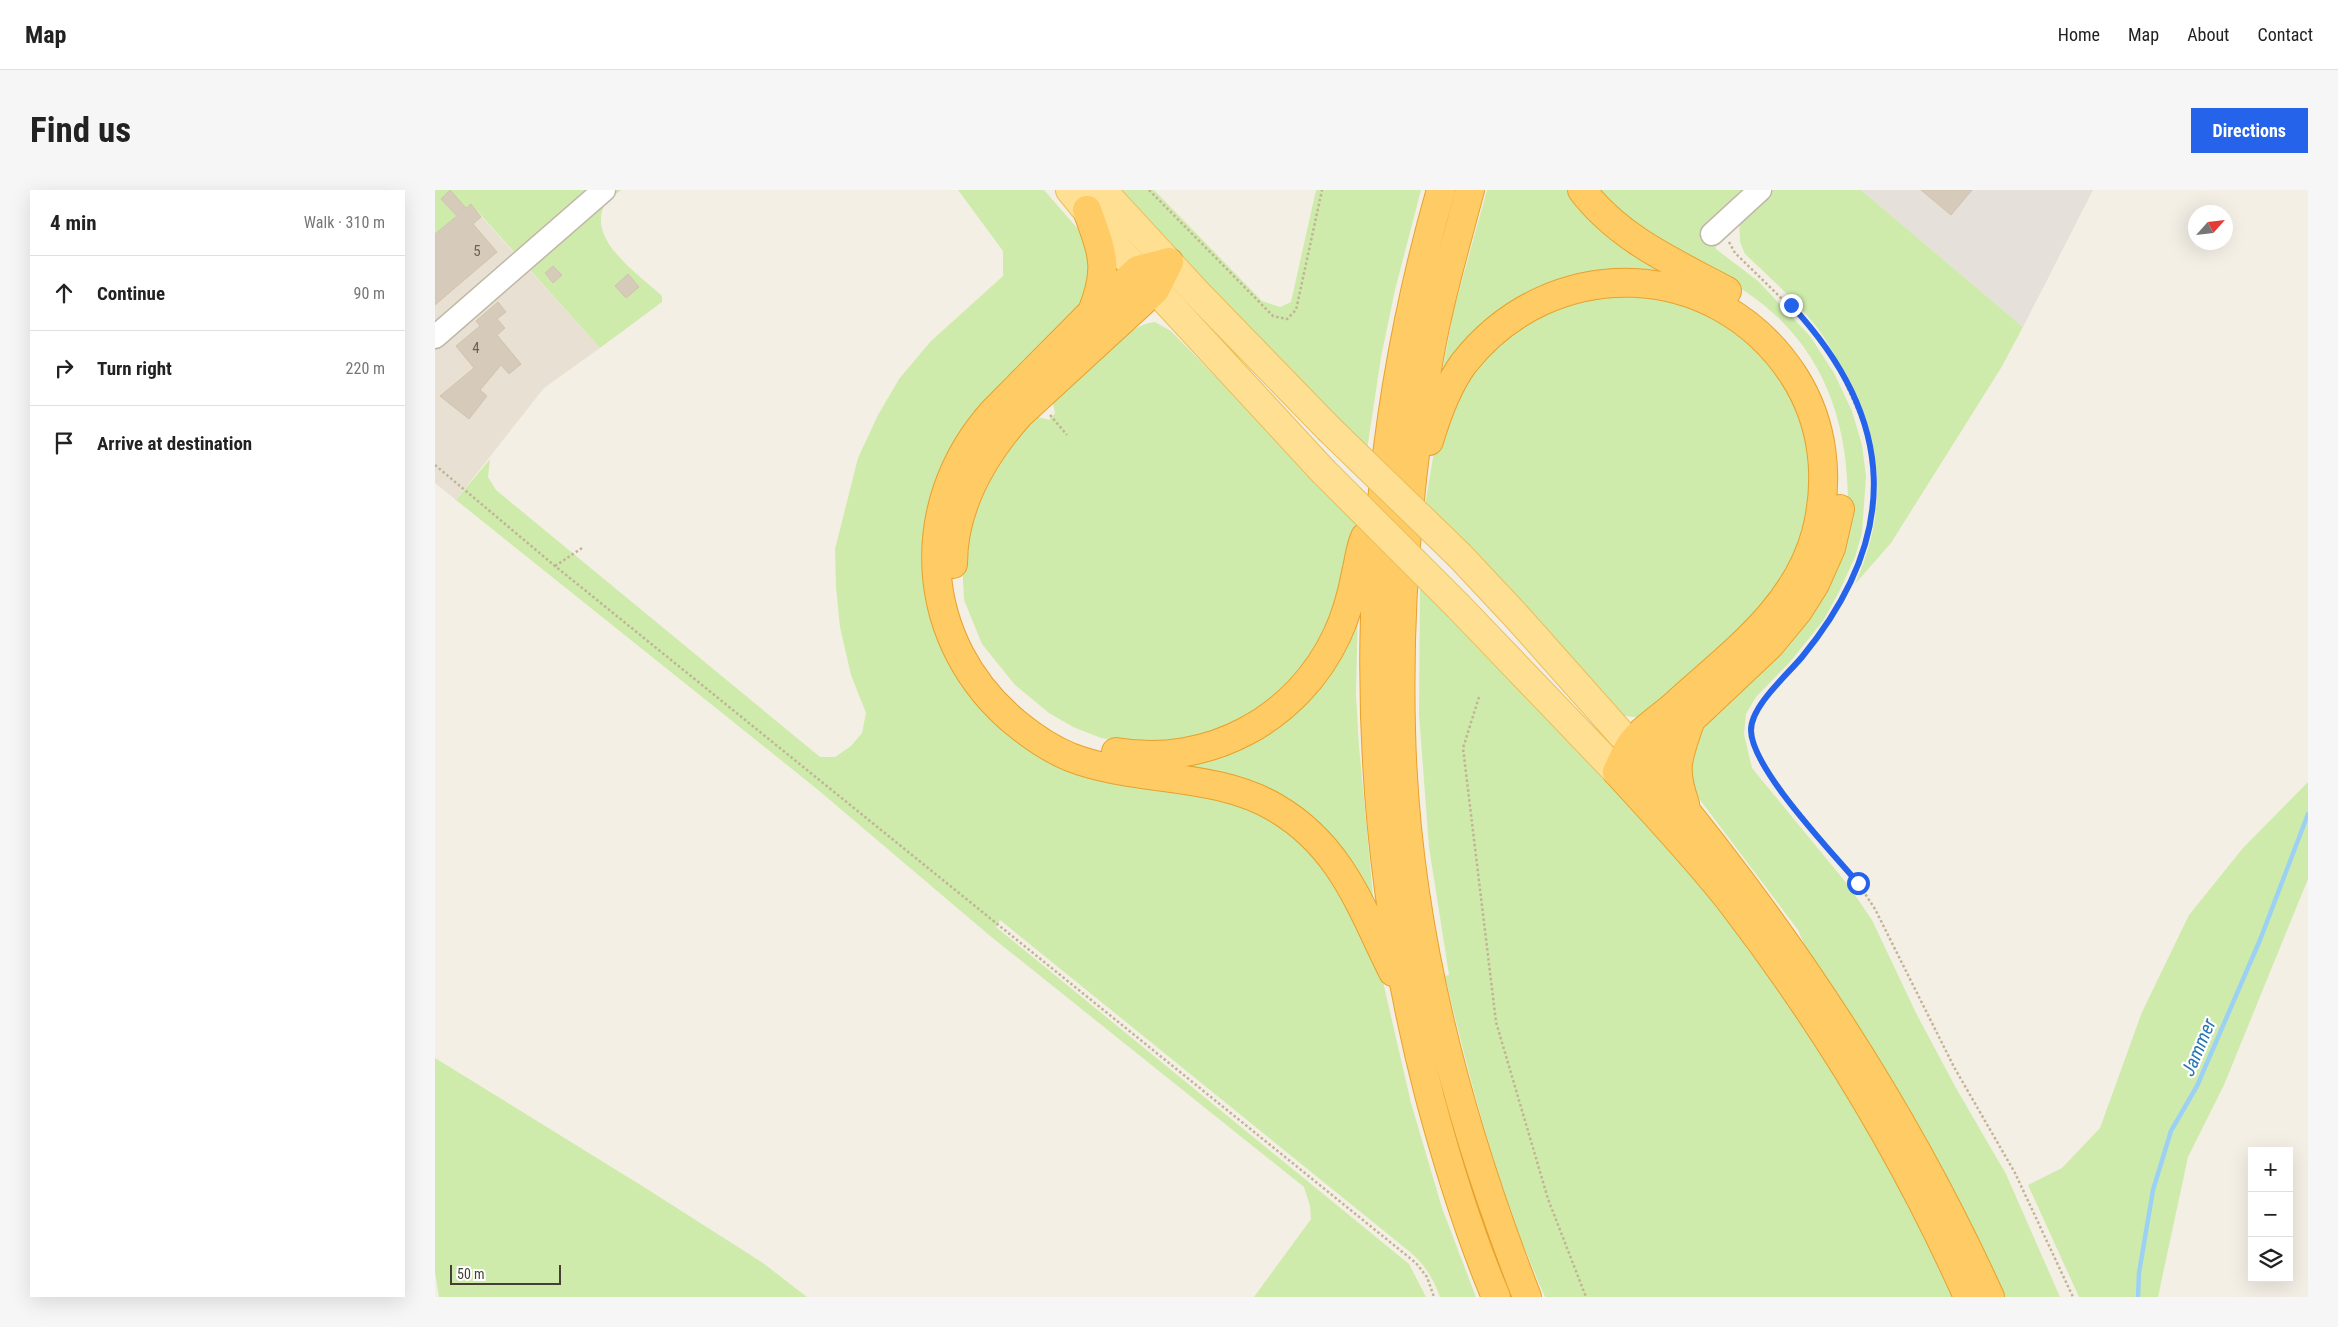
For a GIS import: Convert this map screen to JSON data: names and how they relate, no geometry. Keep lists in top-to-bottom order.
{
  "water": ["Jammer"],
  "house_numbers": ["5", "4"],
  "scale_bar": "50 m",
  "north": "top right",
  "page": {
    "header": "Map",
    "nav": [
      "Home",
      "Map",
      "About",
      "Contact"
    ],
    "buttons": "Directions",
    "title": "Find us",
    "heading": ["4 min", "Walk · 310 m"],
    "list": [
      ["Continue", "90 m"],
      ["Turn right", "220 m"],
      "Arrive at destination"
    ],
    "map_buttons": ["+", "−"],
    "scale": "50 m"
  }
}
